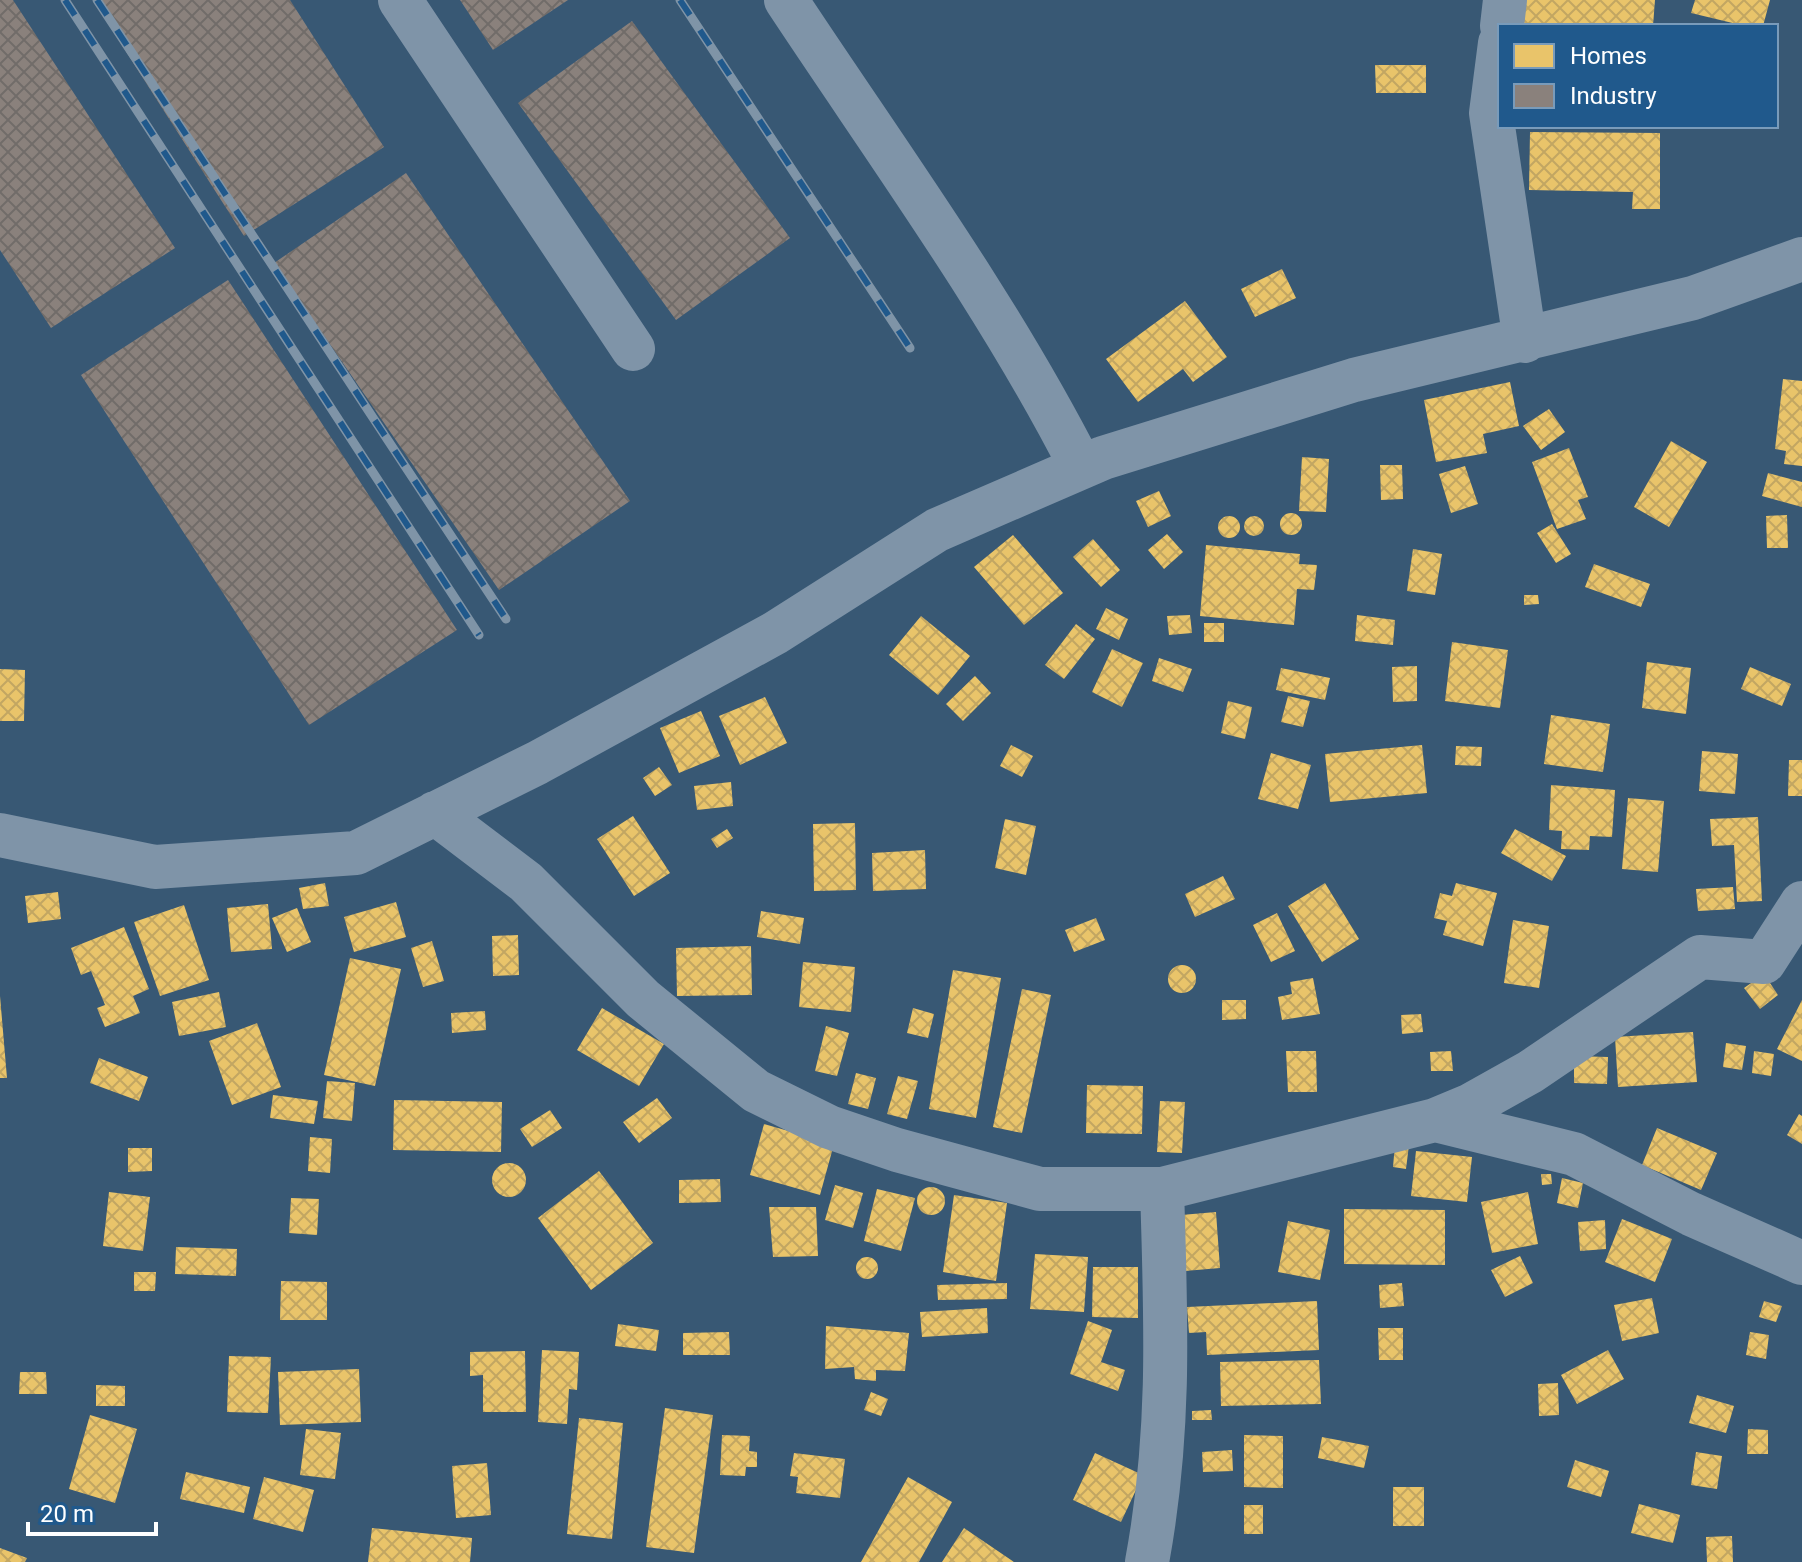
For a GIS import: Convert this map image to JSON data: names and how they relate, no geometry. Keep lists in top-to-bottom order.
{
  "legend": ["Homes", "Industry"],
  "scale_bar": "20 m"
}
